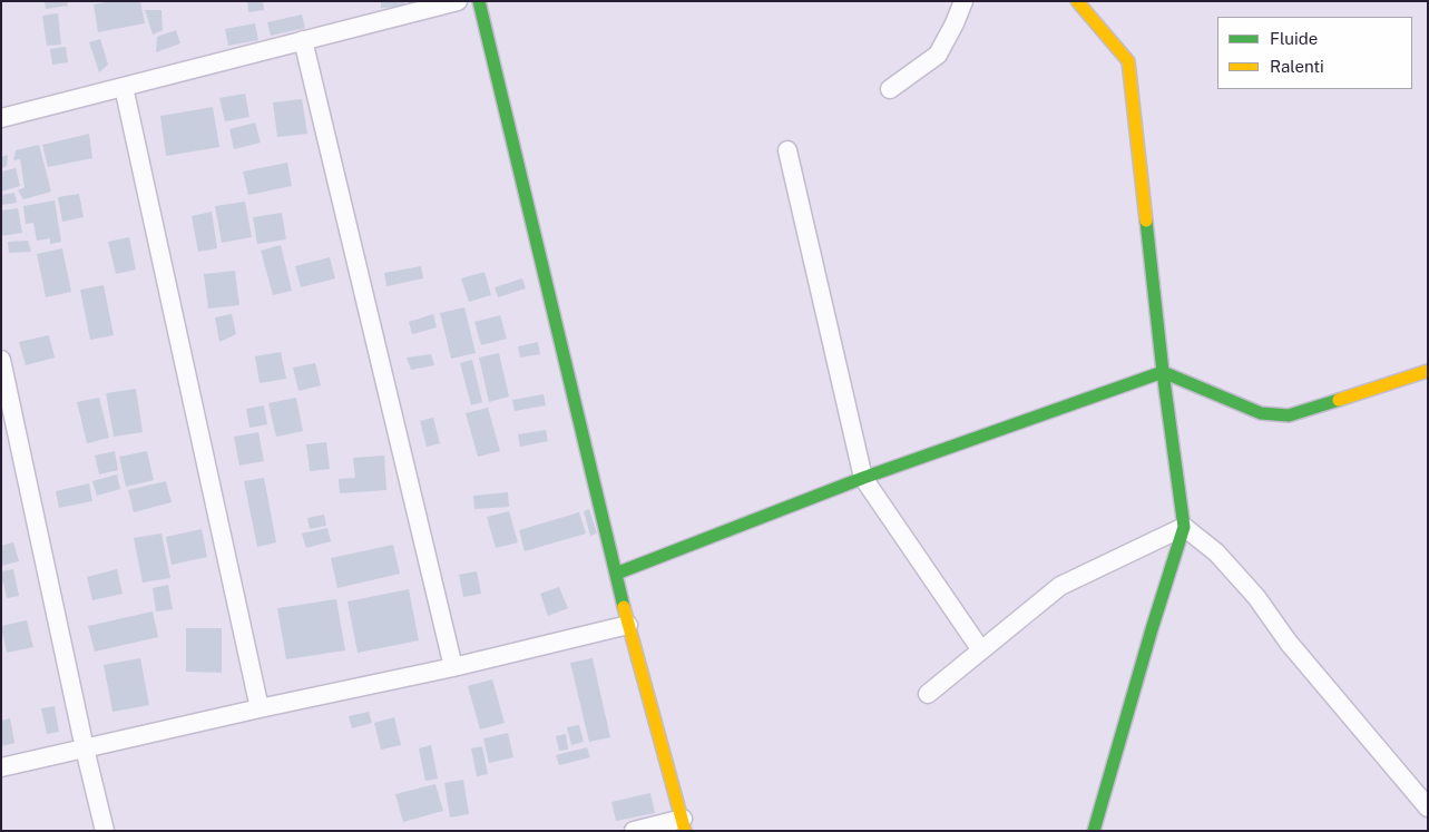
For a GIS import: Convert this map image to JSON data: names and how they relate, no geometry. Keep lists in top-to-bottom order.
{
  "legend": ["Fluide", "Ralenti"]
}
